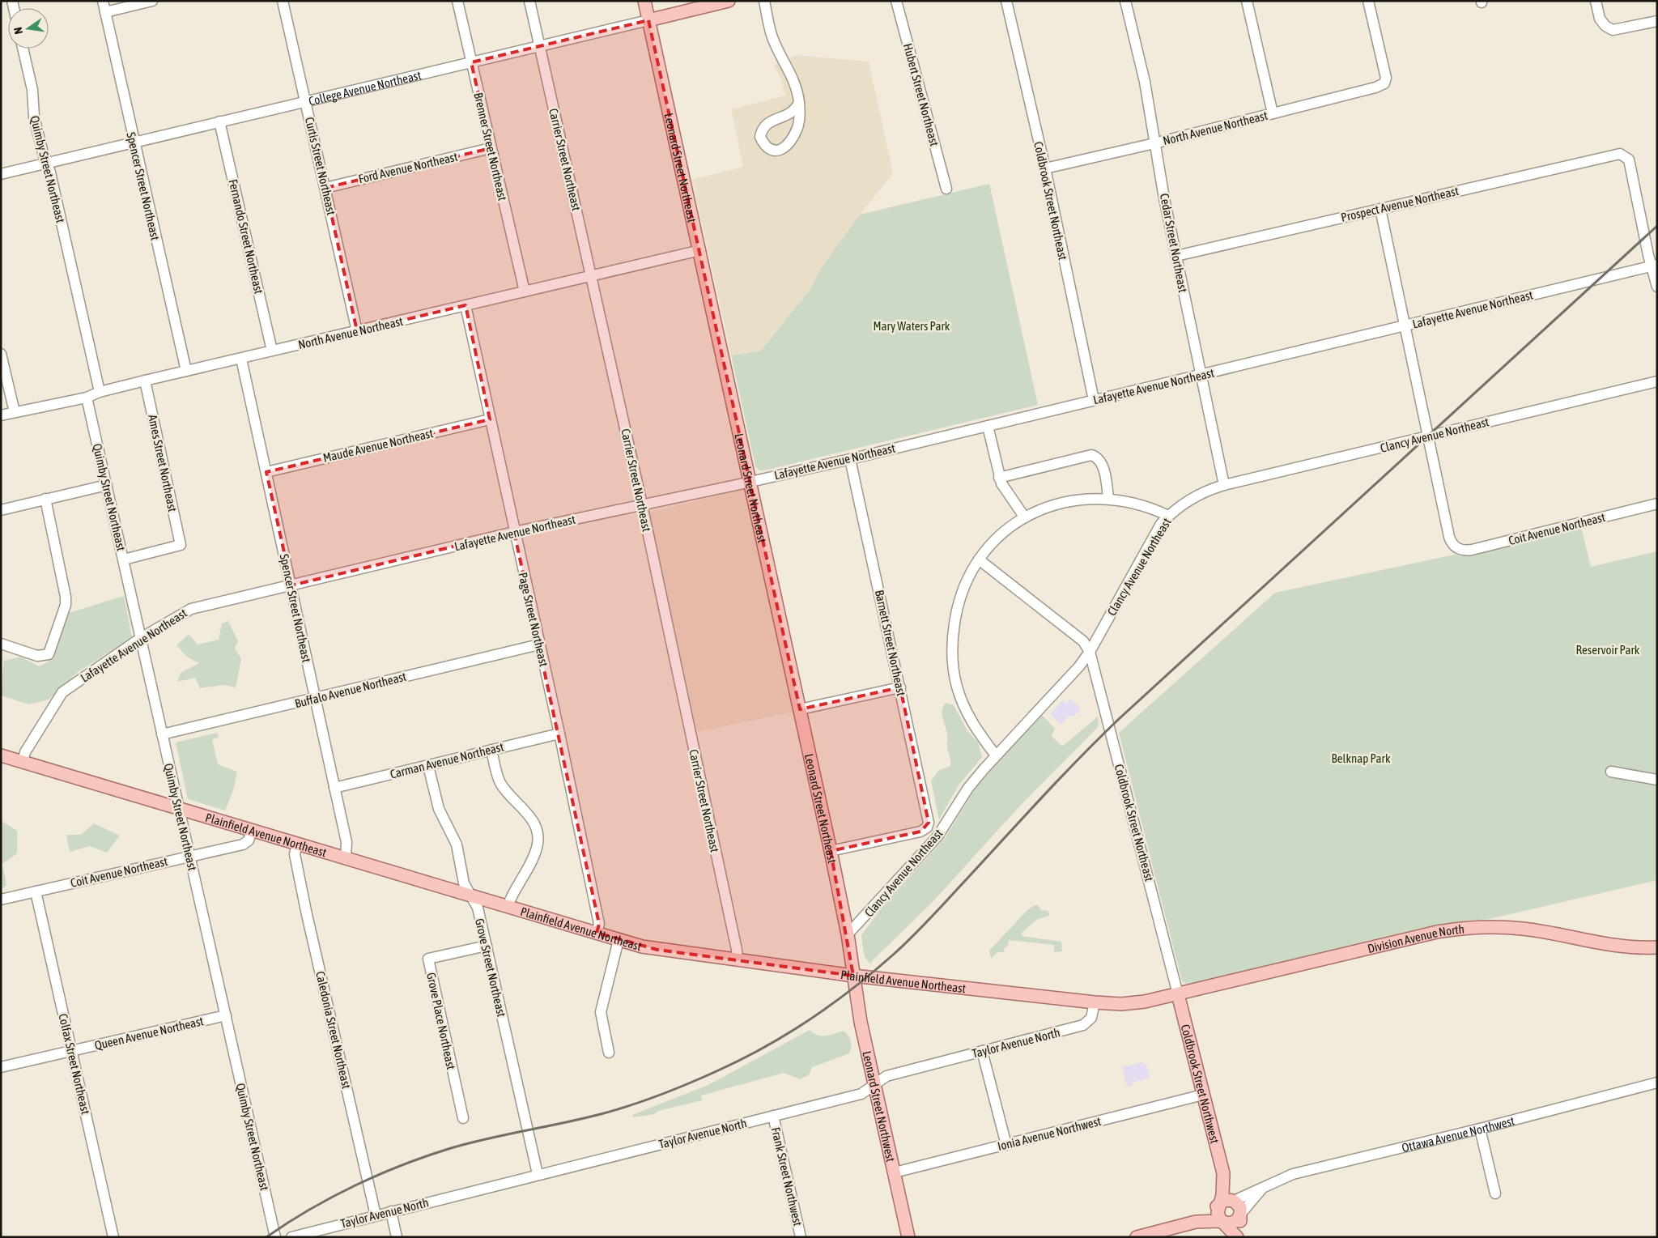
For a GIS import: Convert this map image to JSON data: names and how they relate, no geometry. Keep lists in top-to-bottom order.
{
  "streets": {
    "main road": [
      "College Avenue Northeast",
      "Leonard Street Northeast",
      "Plainfield Avenue Northeast",
      "Division Avenue North",
      "Coldbrook Street Northwest",
      "Leonard Street Northwest",
      "Ottawa Avenue Northwest"
    ],
    "street": [
      "Hubert Street Northeast",
      "North Avenue Northeast",
      "Brenner Street Northeast",
      "Carrier Street Northeast",
      "Curtis Street Northeast",
      "Ford Avenue Northeast",
      "Quimby Street Northeast",
      "Spencer Street Northeast",
      "Coldbrook Street Northeast",
      "Prospect Avenue Northeast",
      "Fernando Street Northeast",
      "Cedar Street Northeast",
      "Lafayette Avenue Northeast",
      "Clancy Avenue Northeast",
      "Maude Avenue Northeast",
      "Ames Street Northeast",
      "Coit Avenue Northeast",
      "Page Street Northeast",
      "Barnett Street Northeast",
      "Buffalo Avenue Northeast",
      "Carman Avenue Northeast",
      "Grove Street Northeast",
      "Grove Place Northeast",
      "Caledonia Street Northeast",
      "Queen Avenue Northeast",
      "Taylor Avenue North",
      "Colfax Street Northeast",
      "Ionia Avenue Northwest",
      "Frank Street Northwest"
    ]
  },
  "crossings": [
    ["College Avenue Northeast", "Brenner Street Northeast"],
    ["College Avenue Northeast", "Carrier Street Northeast"],
    ["College Avenue Northeast", "Curtis Street Northeast"],
    ["College Avenue Northeast", "Leonard Street Northeast"],
    ["College Avenue Northeast", "Quimby Street Northeast"],
    ["College Avenue Northeast", "Spencer Street Northeast"],
    ["College Avenue Northeast", "Fernando Street Northeast"],
    ["North Avenue Northeast", "Brenner Street Northeast"],
    ["North Avenue Northeast", "Carrier Street Northeast"],
    ["North Avenue Northeast", "Curtis Street Northeast"],
    ["North Avenue Northeast", "Leonard Street Northeast"],
    ["North Avenue Northeast", "Quimby Street Northeast"],
    ["North Avenue Northeast", "Spencer Street Northeast"],
    ["North Avenue Northeast", "Coldbrook Street Northeast"],
    ["North Avenue Northeast", "Fernando Street Northeast"],
    ["North Avenue Northeast", "Cedar Street Northeast"],
    ["North Avenue Northeast", "Ames Street Northeast"],
    ["North Avenue Northeast", "Page Street Northeast"],
    ["Brenner Street Northeast", "Ford Avenue Northeast"],
    ["Carrier Street Northeast", "Lafayette Avenue Northeast"],
    ["Carrier Street Northeast", "Plainfield Avenue Northeast"],
    ["Curtis Street Northeast", "Ford Avenue Northeast"],
    ["Leonard Street Northeast", "Lafayette Avenue Northeast"],
    ["Leonard Street Northeast", "Clancy Avenue Northeast"],
    ["Leonard Street Northeast", "Barnett Street Northeast"],
    ["Leonard Street Northeast", "Plainfield Avenue Northeast"],
    ["Leonard Street Northeast", "Leonard Street Northwest"],
    ["Quimby Street Northeast", "Lafayette Avenue Northeast"],
    ["Quimby Street Northeast", "Ames Street Northeast"],
    ["Quimby Street Northeast", "Coit Avenue Northeast"],
    ["Quimby Street Northeast", "Buffalo Avenue Northeast"],
    ["Quimby Street Northeast", "Plainfield Avenue Northeast"],
    ["Quimby Street Northeast", "Queen Avenue Northeast"],
    ["Spencer Street Northeast", "Lafayette Avenue Northeast"],
    ["Spencer Street Northeast", "Maude Avenue Northeast"],
    ["Spencer Street Northeast", "Buffalo Avenue Northeast"],
    ["Spencer Street Northeast", "Carman Avenue Northeast"],
    ["Spencer Street Northeast", "Plainfield Avenue Northeast"],
    ["Coldbrook Street Northeast", "Lafayette Avenue Northeast"],
    ["Coldbrook Street Northeast", "Clancy Avenue Northeast"],
    ["Coldbrook Street Northeast", "Plainfield Avenue Northeast"],
    ["Coldbrook Street Northeast", "Division Avenue North"],
    ["Coldbrook Street Northeast", "Coldbrook Street Northwest"],
    ["Prospect Avenue Northeast", "Cedar Street Northeast"],
    ["Prospect Avenue Northeast", "Lafayette Avenue Northeast"],
    ["Cedar Street Northeast", "Lafayette Avenue Northeast"],
    ["Cedar Street Northeast", "Clancy Avenue Northeast"],
    ["Lafayette Avenue Northeast", "Page Street Northeast"],
    ["Lafayette Avenue Northeast", "Barnett Street Northeast"],
    ["Lafayette Avenue Northeast", "Plainfield Avenue Northeast"],
    ["Clancy Avenue Northeast", "Coit Avenue Northeast"],
    ["Maude Avenue Northeast", "Page Street Northeast"],
    ["Coit Avenue Northeast", "Plainfield Avenue Northeast"],
    ["Coit Avenue Northeast", "Colfax Street Northeast"],
    ["Page Street Northeast", "Buffalo Avenue Northeast"],
    ["Page Street Northeast", "Carman Avenue Northeast"],
    ["Page Street Northeast", "Plainfield Avenue Northeast"],
    ["Carman Avenue Northeast", "Grove Street Northeast"],
    ["Plainfield Avenue Northeast", "Division Avenue North"],
    ["Plainfield Avenue Northeast", "Grove Street Northeast"],
    ["Plainfield Avenue Northeast", "Caledonia Street Northeast"],
    ["Plainfield Avenue Northeast", "Taylor Avenue North"],
    ["Plainfield Avenue Northeast", "Coldbrook Street Northwest"],
    ["Plainfield Avenue Northeast", "Leonard Street Northwest"],
    ["Division Avenue North", "Coldbrook Street Northwest"],
    ["Grove Street Northeast", "Grove Place Northeast"],
    ["Grove Street Northeast", "Taylor Avenue North"],
    ["Caledonia Street Northeast", "Taylor Avenue North"],
    ["Queen Avenue Northeast", "Colfax Street Northeast"],
    ["Taylor Avenue North", "Leonard Street Northwest"],
    ["Taylor Avenue North", "Frank Street Northwest"],
    ["Coldbrook Street Northwest", "Ionia Avenue Northwest"],
    ["Coldbrook Street Northwest", "Ottawa Avenue Northwest"],
    ["Leonard Street Northwest", "Ionia Avenue Northwest"]
  ],
  "parks": ["Mary Waters Park", "Reservoir Park", "Belknap Park"],
  "north": "left"
}
